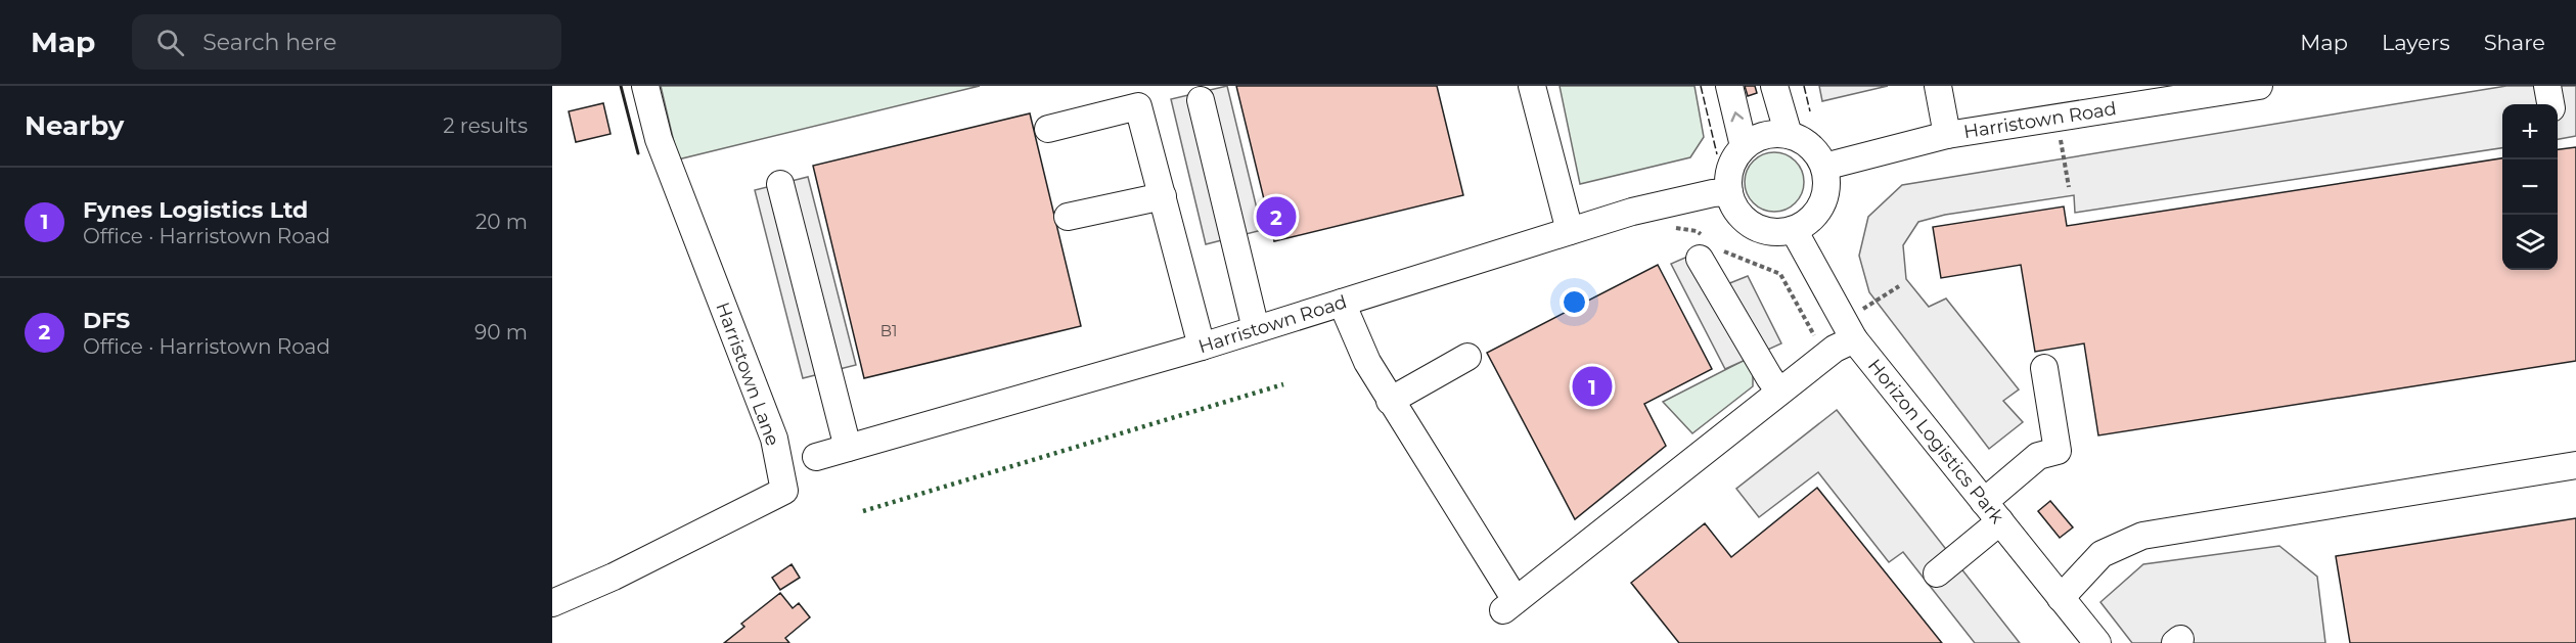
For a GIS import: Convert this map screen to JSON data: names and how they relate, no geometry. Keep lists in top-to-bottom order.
{
  "streets": {
    "street": ["Harristown Road", "Harristown Lane", "Horizon Logistics Park"]
  },
  "crossings": [
    ["Harristown Road", "Horizon Logistics Park"]
  ],
  "house_numbers": ["B1"],
  "page": {
    "header": "Map",
    "search": "Search here",
    "nav": ["Map", "Layers", "Share"],
    "heading": ["Nearby", "2 results"],
    "map_buttons": ["+", "−"],
    "list": [
      {
        "mark": "1",
        "name": "Fynes Logistics Ltd",
        "note": "Office · Harristown Road",
        "value": "20 m"
      },
      {
        "mark": "2",
        "name": "DFS",
        "note": "Office · Harristown Road",
        "value": "90 m"
      }
    ],
    "pins": ["2", "1"]
  }
}
